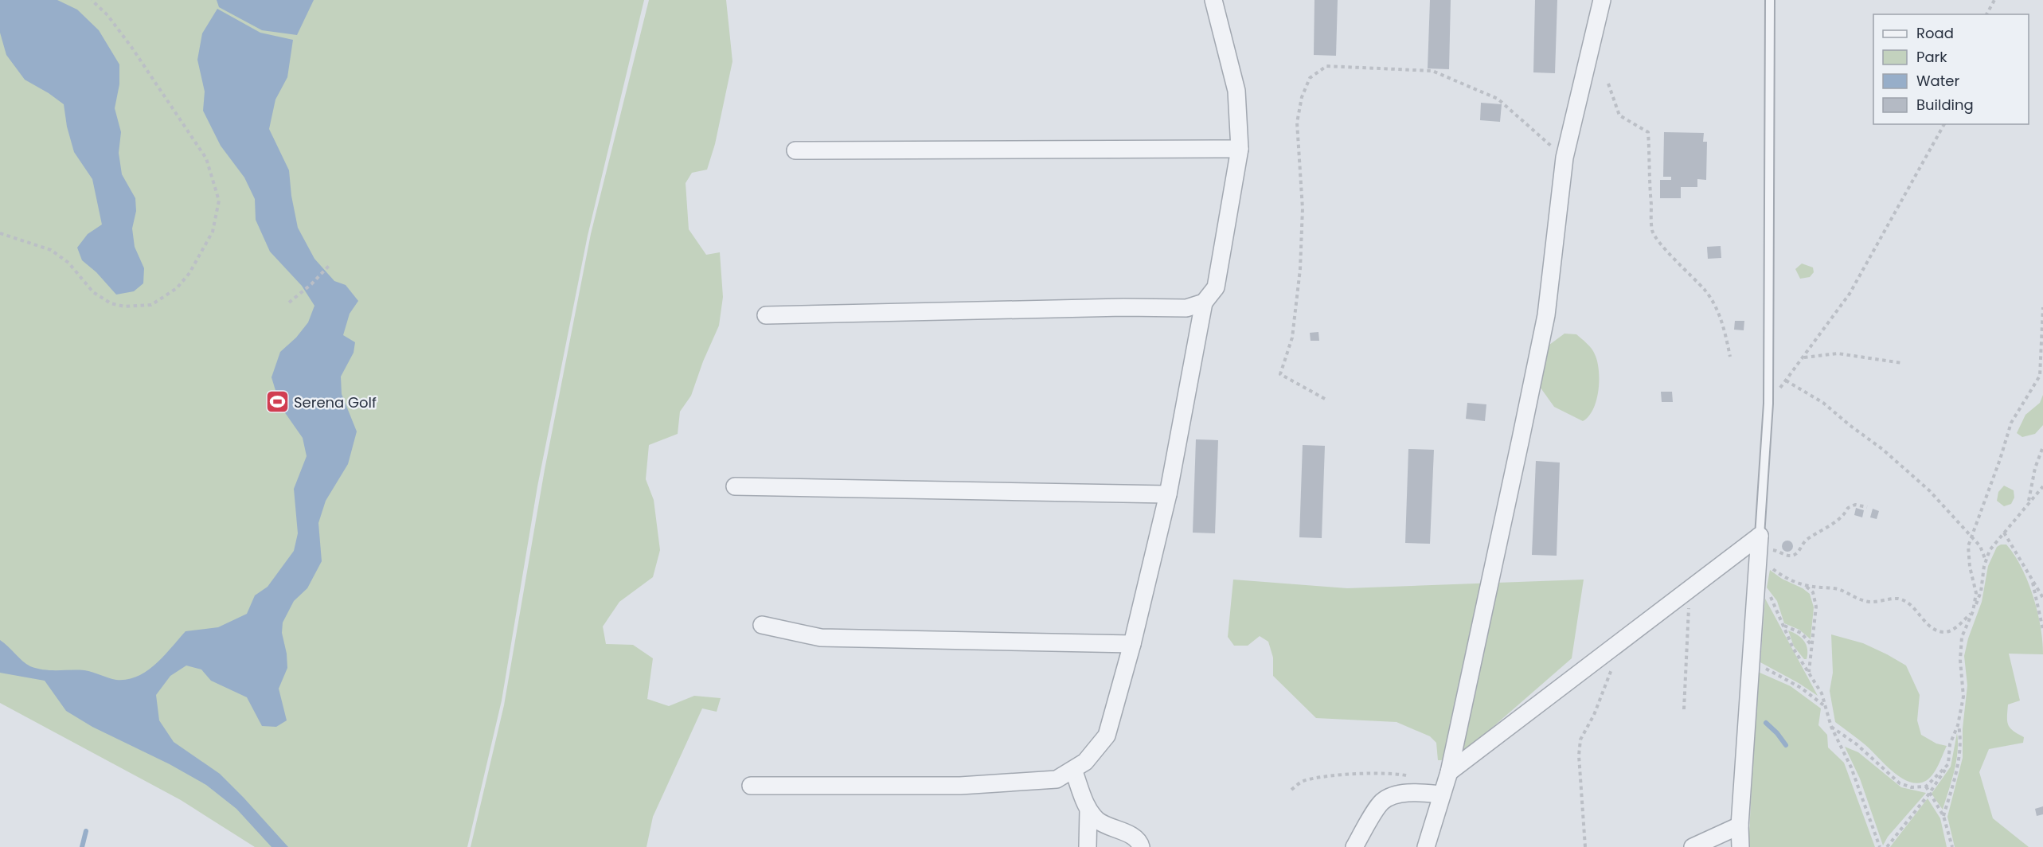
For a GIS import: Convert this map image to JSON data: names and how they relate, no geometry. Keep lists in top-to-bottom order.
{
  "places": {
    "sports": ["Serena Golf"]
  },
  "legend": [
    "Road",
    "Park",
    "Water",
    "Building"
  ]
}
